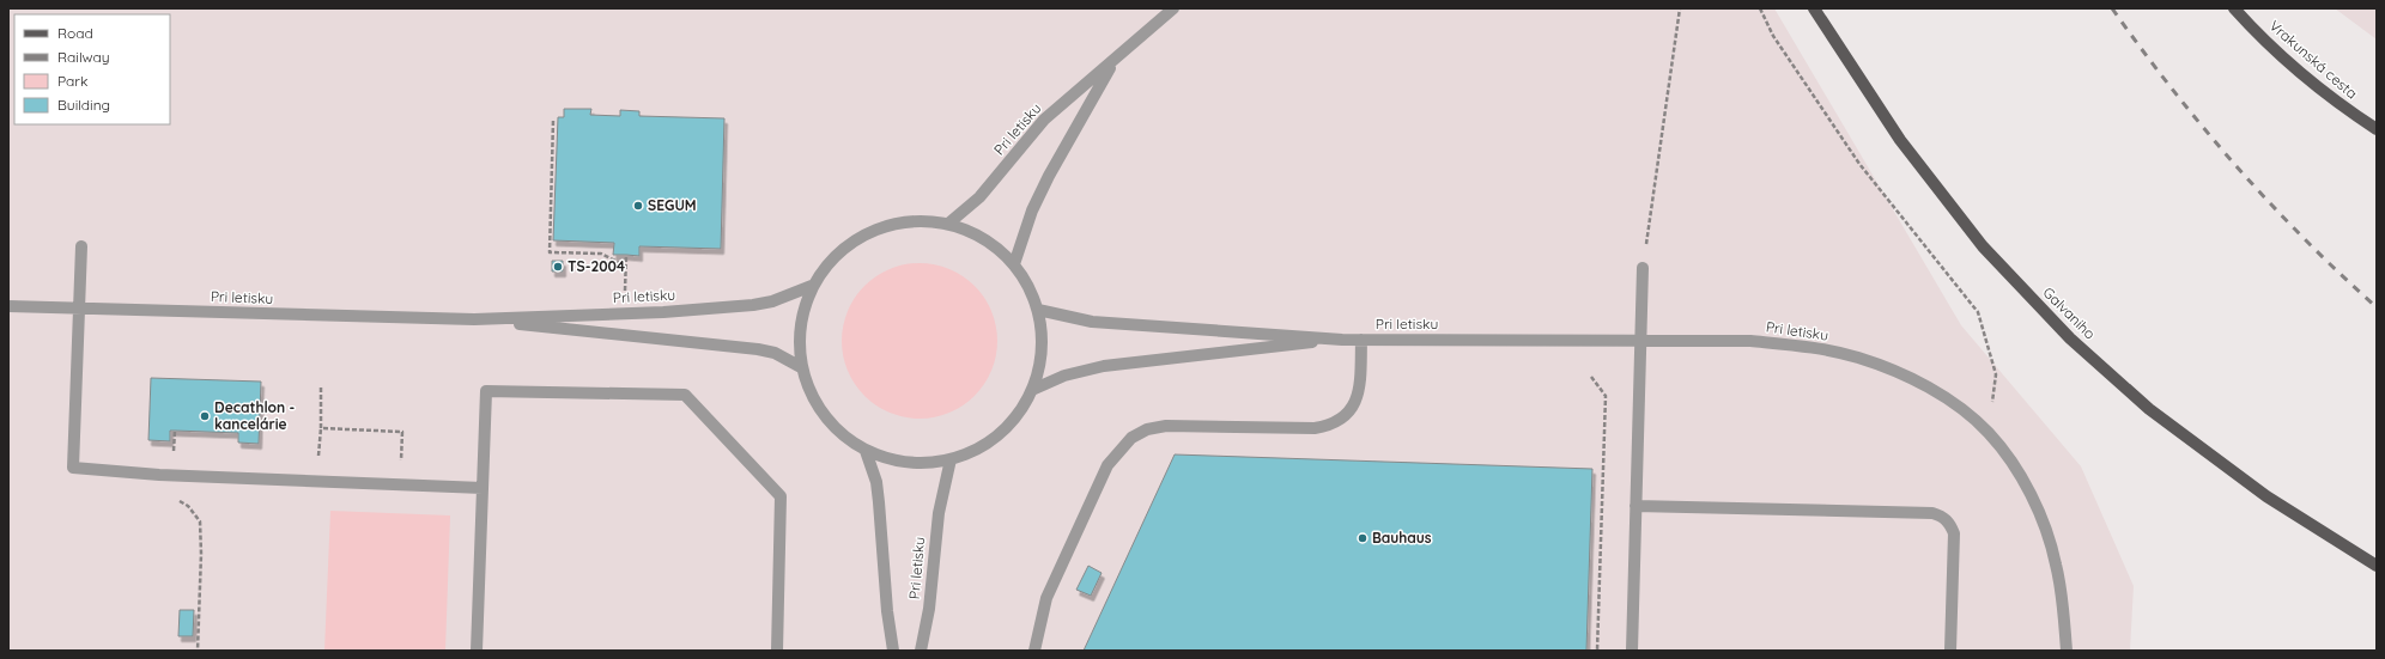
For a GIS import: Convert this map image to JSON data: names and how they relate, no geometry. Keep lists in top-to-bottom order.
{
  "streets": {
    "main road": ["Vrakunská cesta", "Galvaniho"],
    "street": ["Pri letisku"]
  },
  "places": [
    "SEGUM",
    "TS-2004",
    "Decathlon - kancelárie",
    "Bauhaus"
  ],
  "legend": [
    "Road",
    "Railway",
    "Park",
    "Building"
  ]
}
